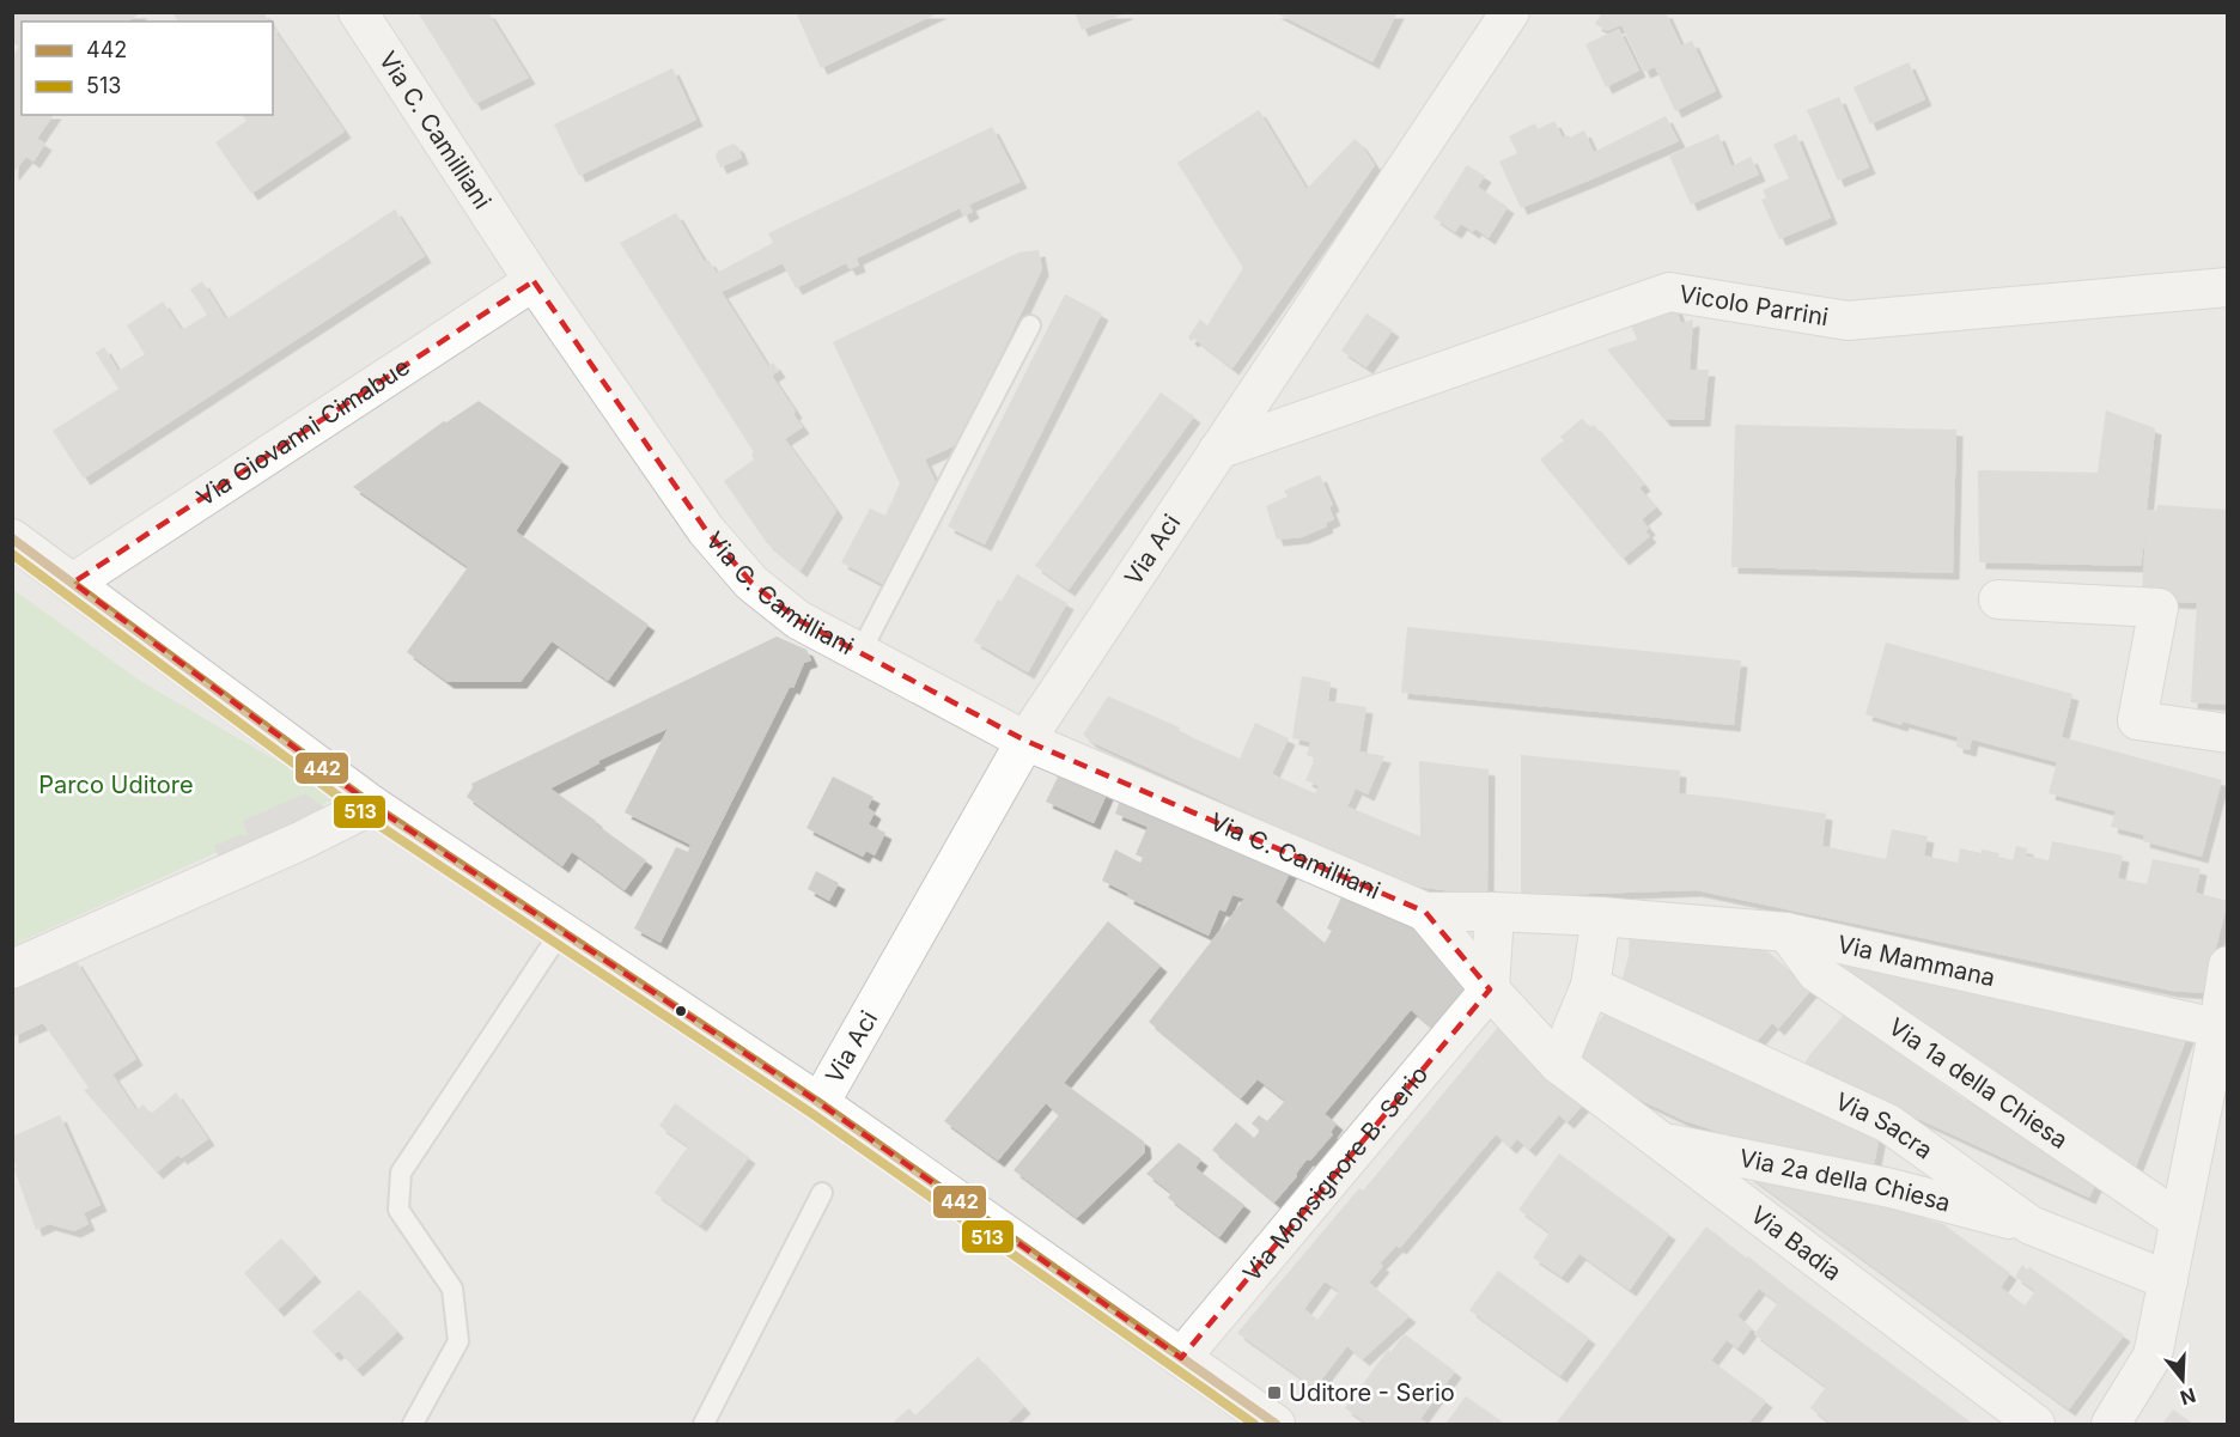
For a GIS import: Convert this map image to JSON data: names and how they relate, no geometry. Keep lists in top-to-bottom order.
{
  "streets": {
    "street": [
      "Via C. Camilliani",
      "Vicolo Parrini",
      "Via Giovanni Cimabue",
      "Via Aci",
      "Via Mammana",
      "Via 1a della Chiesa",
      "Via Sacra",
      "Via Monsignore B. Serio",
      "Via 2a della Chiesa",
      "Via Badia"
    ]
  },
  "crossings": [
    ["Via C. Camilliani", "Via Giovanni Cimabue"],
    ["Via C. Camilliani", "Via Aci"],
    ["Via C. Camilliani", "Via Mammana"],
    ["Via C. Camilliani", "Via Badia"],
    ["Vicolo Parrini", "Via Aci"],
    ["Via Mammana", "Via 1a della Chiesa"],
    ["Via Mammana", "Via Badia"],
    ["Via Sacra", "Via 2a della Chiesa"],
    ["Via Monsignore B. Serio", "Via Badia"],
    ["Via 2a della Chiesa", "Via Badia"]
  ],
  "parks": ["Parco Uditore"],
  "places": {
    "transit": ["Uditore - Serio"]
  },
  "lines": ["transit line 442", "transit line 513"],
  "legend": ["442", "513"],
  "north": "bottom"
}
